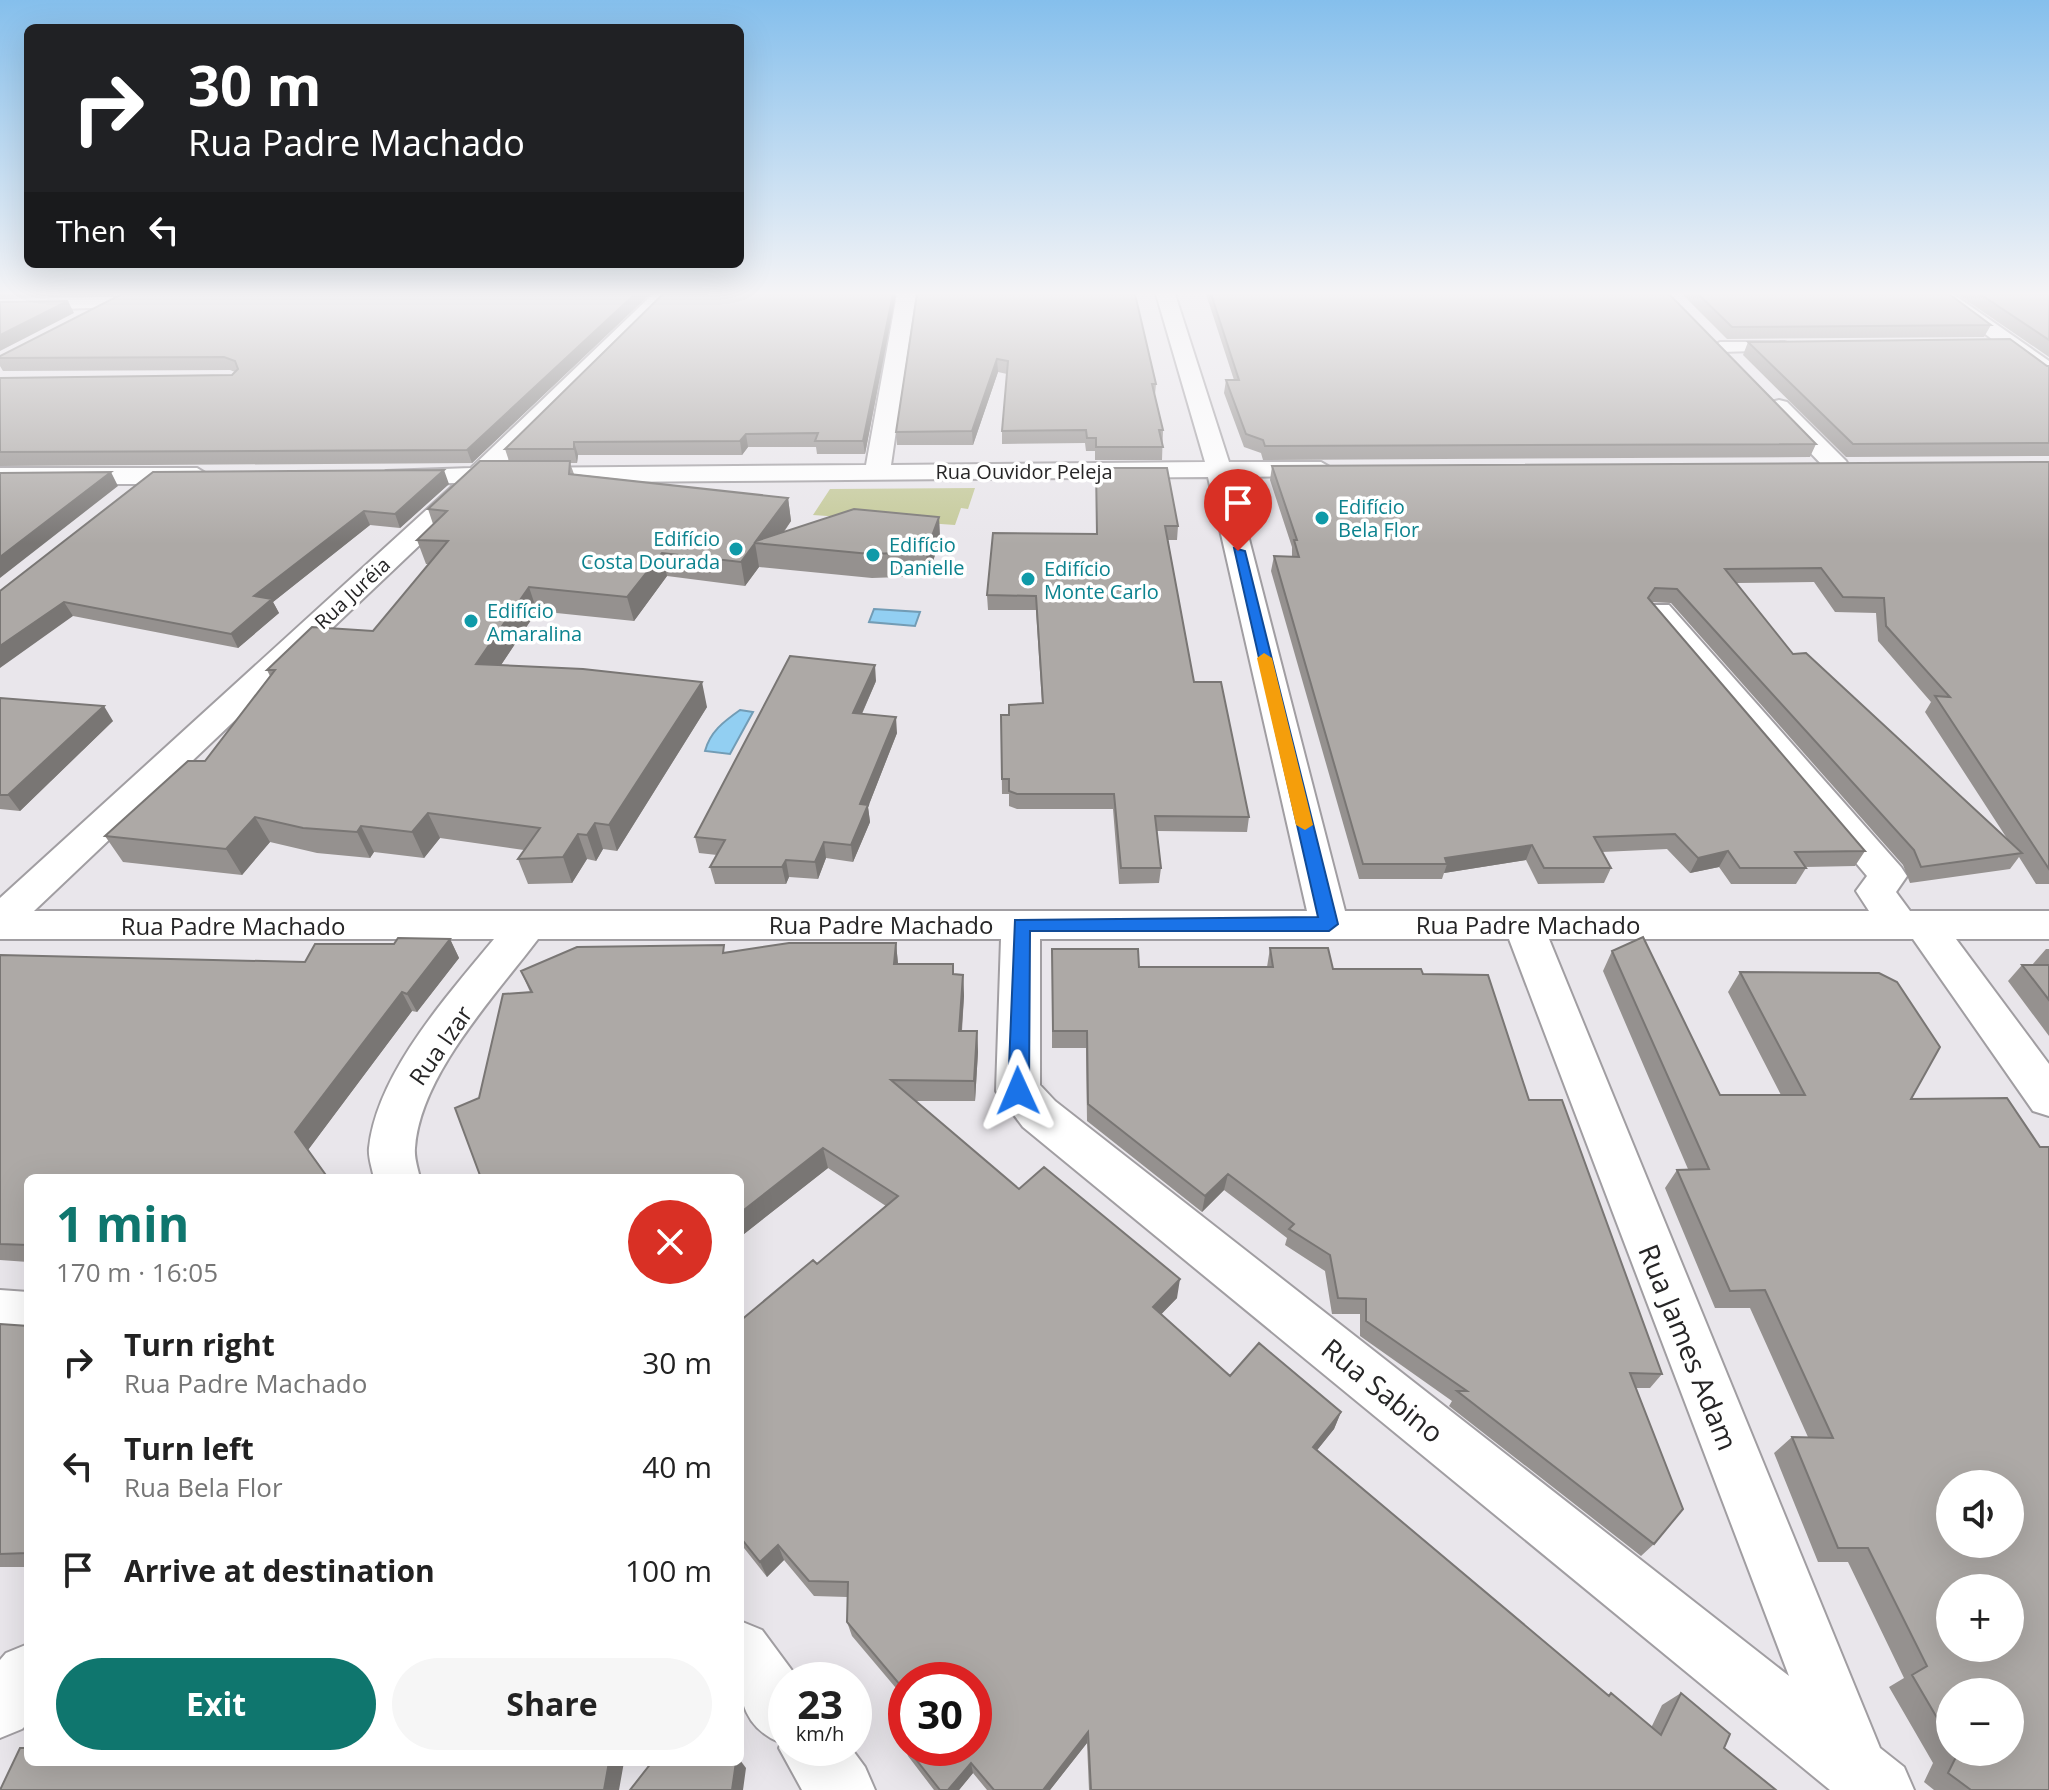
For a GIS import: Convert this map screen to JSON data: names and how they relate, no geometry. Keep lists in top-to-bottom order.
{
  "streets": {
    "street": [
      "Rua Ouvidor Peleja",
      "Rua Juréia",
      "Rua Padre Machado",
      "Rua Izar",
      "Rua James Adam",
      "Rua Sabino"
    ]
  },
  "crossings": [
    ["Rua Ouvidor Peleja", "Rua Juréia"],
    ["Rua Juréia", "Rua Padre Machado"],
    ["Rua Padre Machado", "Rua Izar"],
    ["Rua Padre Machado", "Rua James Adam"],
    ["Rua Padre Machado", "Rua Sabino"],
    ["Rua James Adam", "Rua Sabino"]
  ],
  "places": [
    "Edifício Bela Flor",
    "Edifício Costa Dourada",
    "Edifício Danielle",
    "Edifício Monte Carlo",
    "Edifício Amaralina"
  ],
  "page": {
    "turn": ["30 m", "Rua Padre Machado"],
    "then": "Then",
    "heading": ["1 min", "170 m · 16:05"],
    "list": [
      {
        "name": "Turn right",
        "note": "Rua Padre Machado",
        "value": "30 m"
      },
      {
        "name": "Turn left",
        "note": "Rua Bela Flor",
        "value": "40 m"
      },
      {
        "name": "Arrive at destination",
        "value": "100 m"
      }
    ],
    "map_buttons": ["+", "−"],
    "buttons": ["Exit", "Share"],
    "speed": "23 km/h",
    "limit": "30"
  }
}
